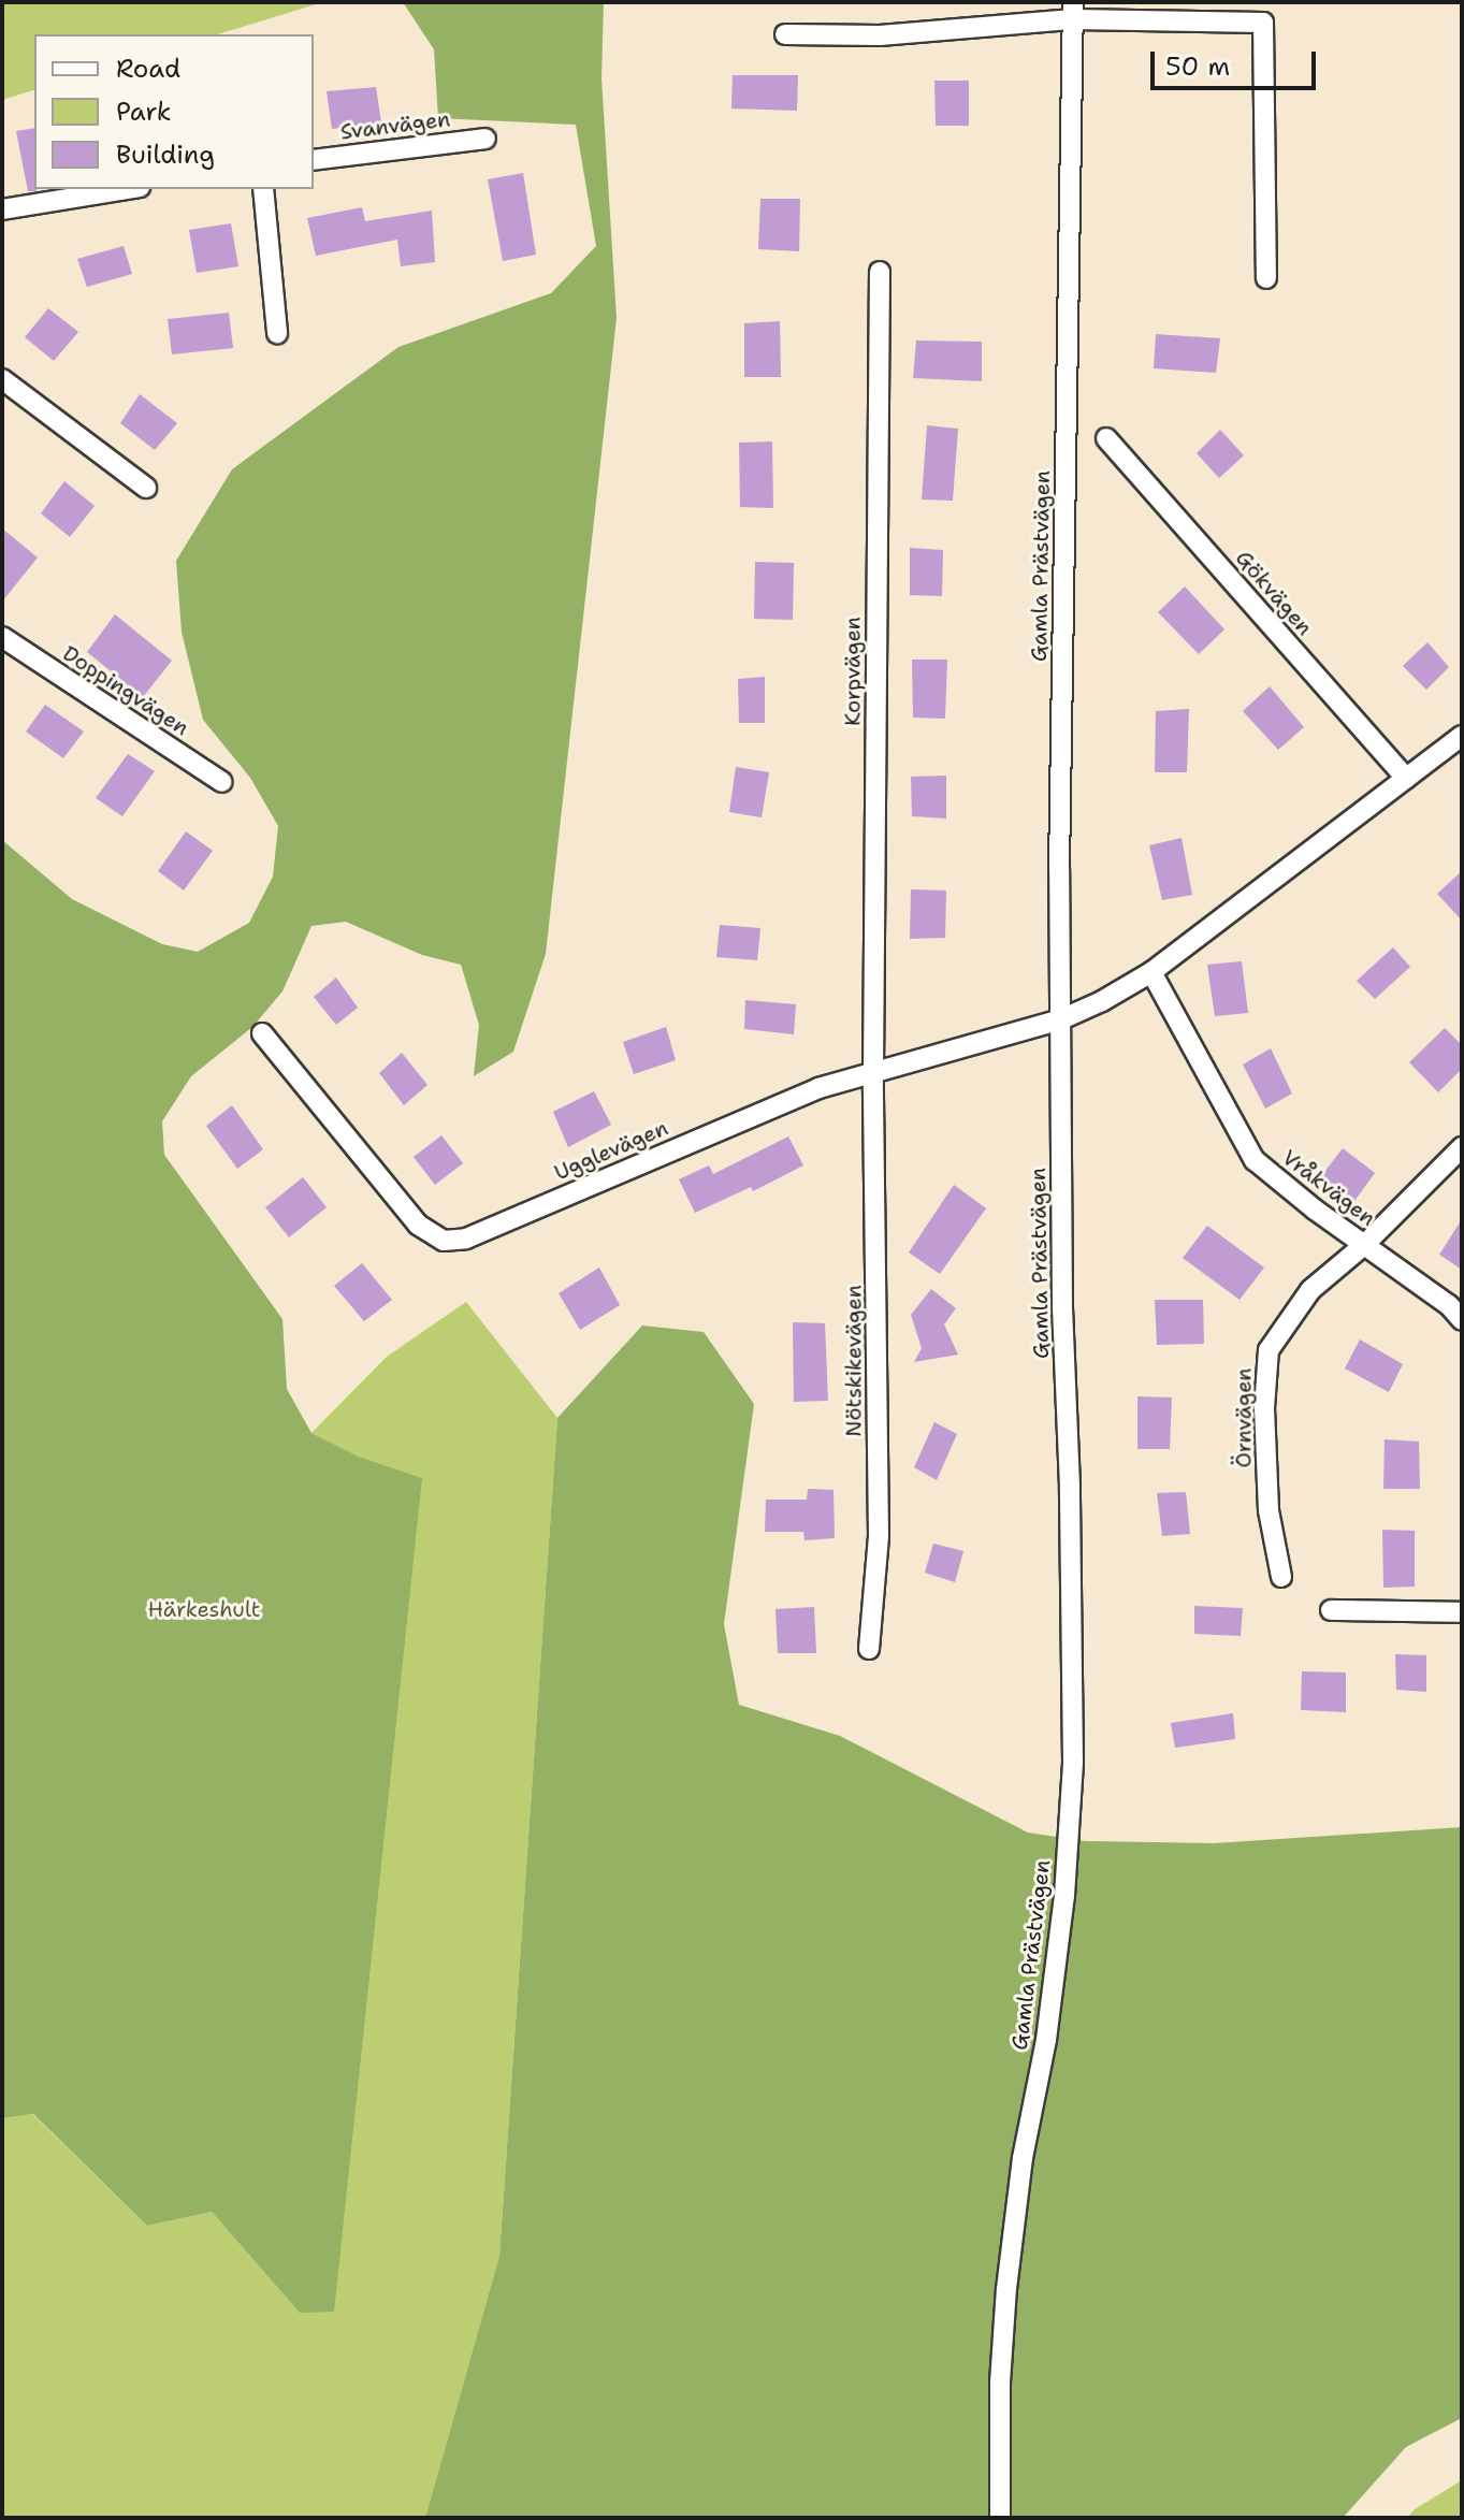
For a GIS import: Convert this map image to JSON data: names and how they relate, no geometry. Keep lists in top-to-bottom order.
{
  "streets": {
    "street": [
      "Svanvägen",
      "Gamla Prästvägen",
      "Gökvägen",
      "Korpvägen",
      "Doppingvägen",
      "Ugglevägen",
      "Vråkvägen",
      "Nötskikevägen",
      "Örnvägen"
    ]
  },
  "crossings": [
    ["Gamla Prästvägen", "Ugglevägen"],
    ["Korpvägen", "Ugglevägen"],
    ["Korpvägen", "Nötskikevägen"],
    ["Ugglevägen", "Nötskikevägen"],
    ["Vråkvägen", "Örnvägen"]
  ],
  "parks": ["Härkeshult"],
  "legend": ["Road", "Park", "Building"],
  "scale_bar": "50 m"
}
